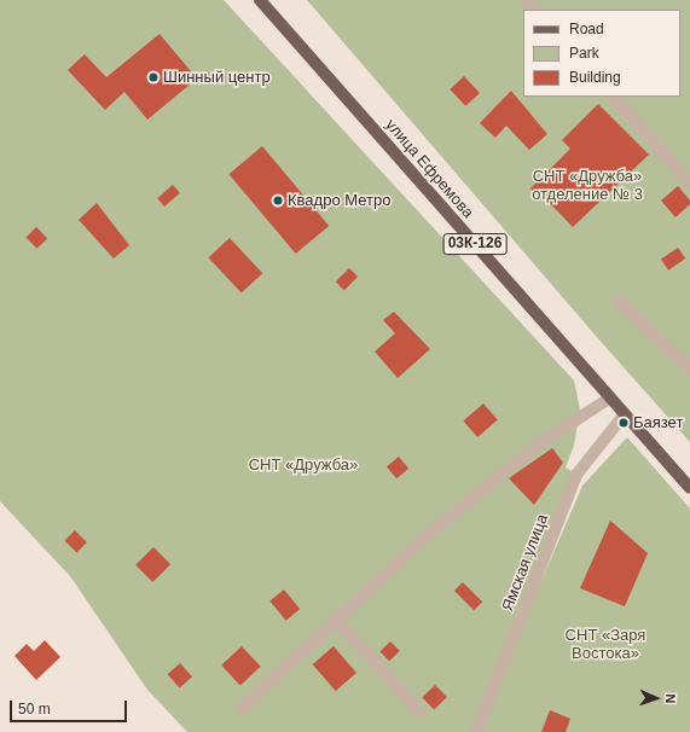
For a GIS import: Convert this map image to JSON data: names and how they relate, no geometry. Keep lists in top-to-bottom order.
{
  "streets": {
    "main road": ["улица Ефремова", "03К-126"],
    "street": ["Ямская улица"]
  },
  "crossings": [
    ["улица Ефремова", "Ямская улица"]
  ],
  "parks": ["СНТ «Дружба» отделение № 3", "СНТ «Дружба»", "СНТ «Заря Востока»"],
  "places": ["Шинный центр", "Квадро Метро", "Баязет"],
  "legend": ["Road", "Park", "Building"],
  "scale_bar": "50 m",
  "north": "right"
}
